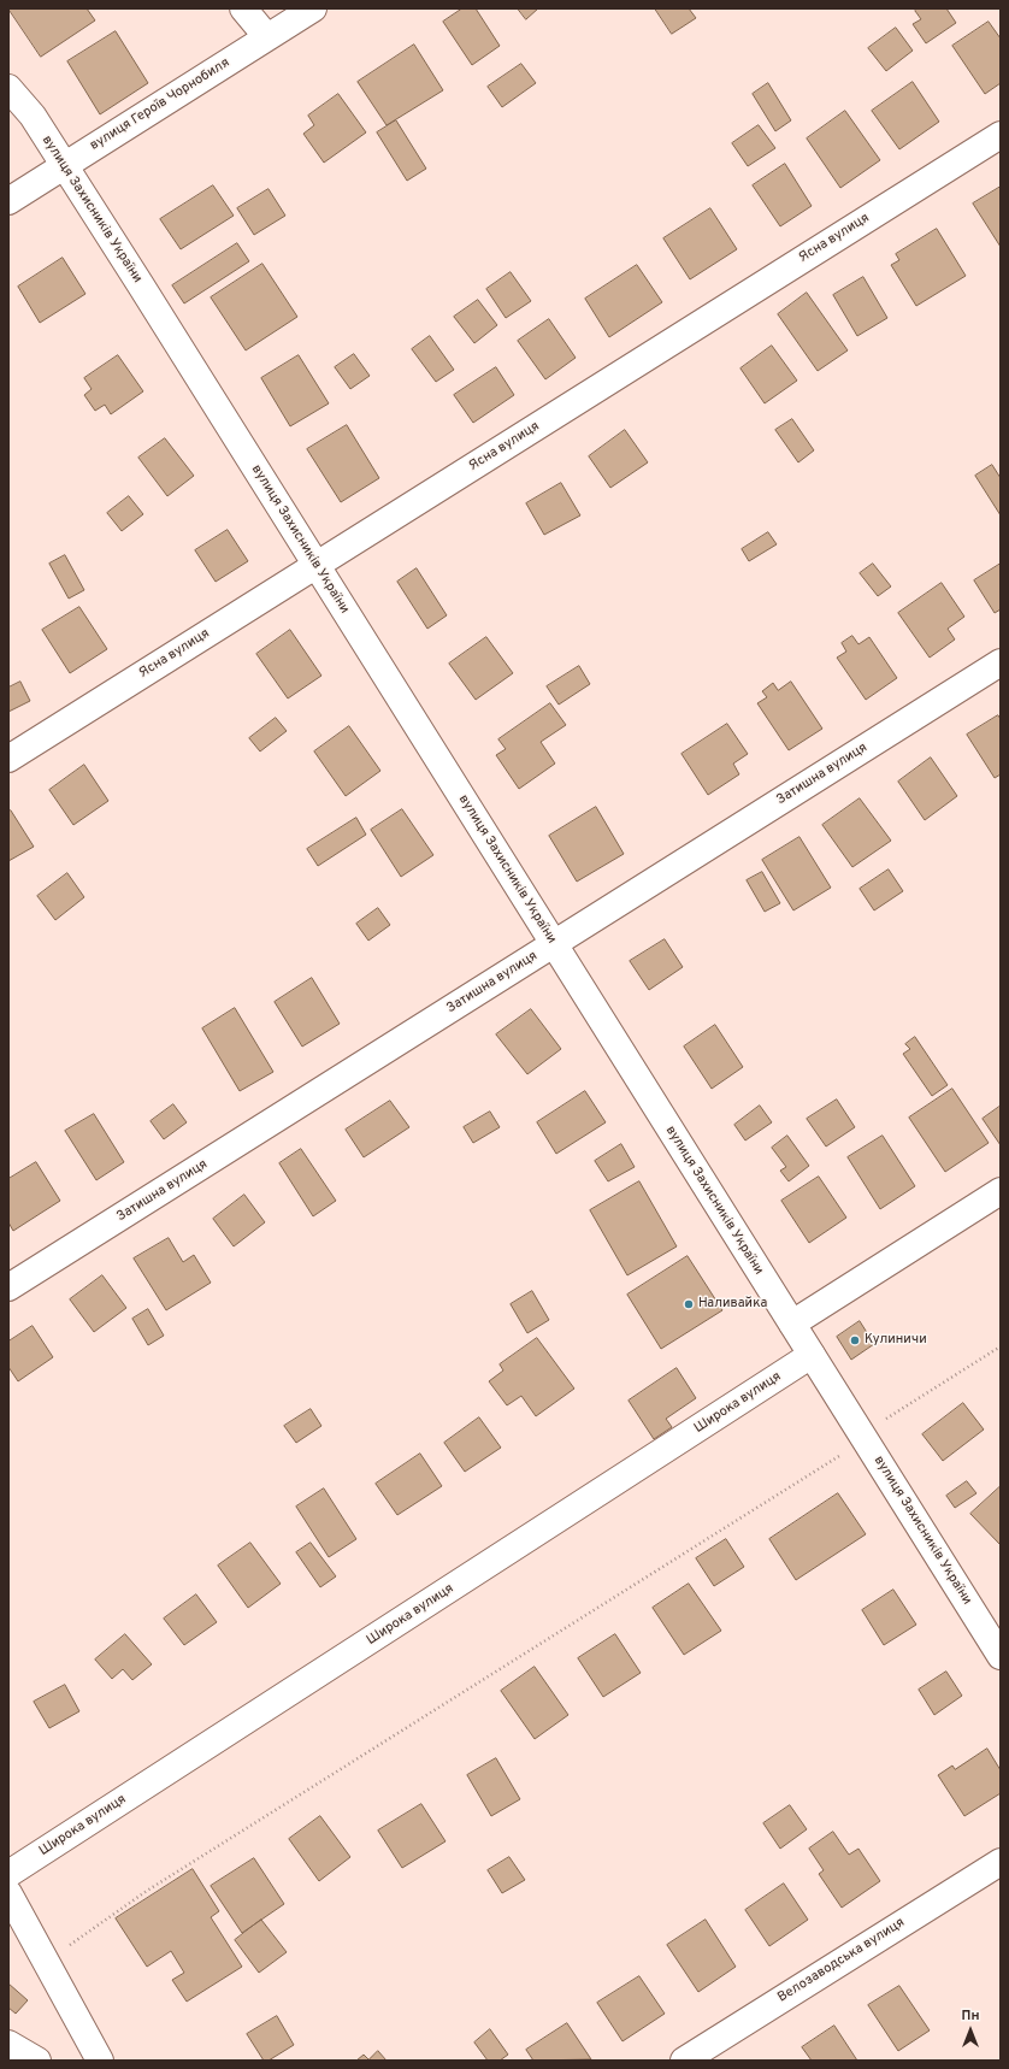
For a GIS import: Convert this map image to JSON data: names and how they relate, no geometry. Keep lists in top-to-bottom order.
{
  "streets": {
    "street": [
      "вулиця Героїв Чорнобиля",
      "вулиця Захисників України",
      "Ясна вулиця",
      "Затишна вулиця",
      "Широка вулиця",
      "Велозаводська вулиця"
    ]
  },
  "crossings": [
    ["вулиця Героїв Чорнобиля", "вулиця Захисників України"],
    ["вулиця Захисників України", "Ясна вулиця"],
    ["вулиця Захисників України", "Затишна вулиця"],
    ["вулиця Захисників України", "Широка вулиця"]
  ],
  "places": ["Наливайка", "Кулиничи"],
  "north": "top"
}
